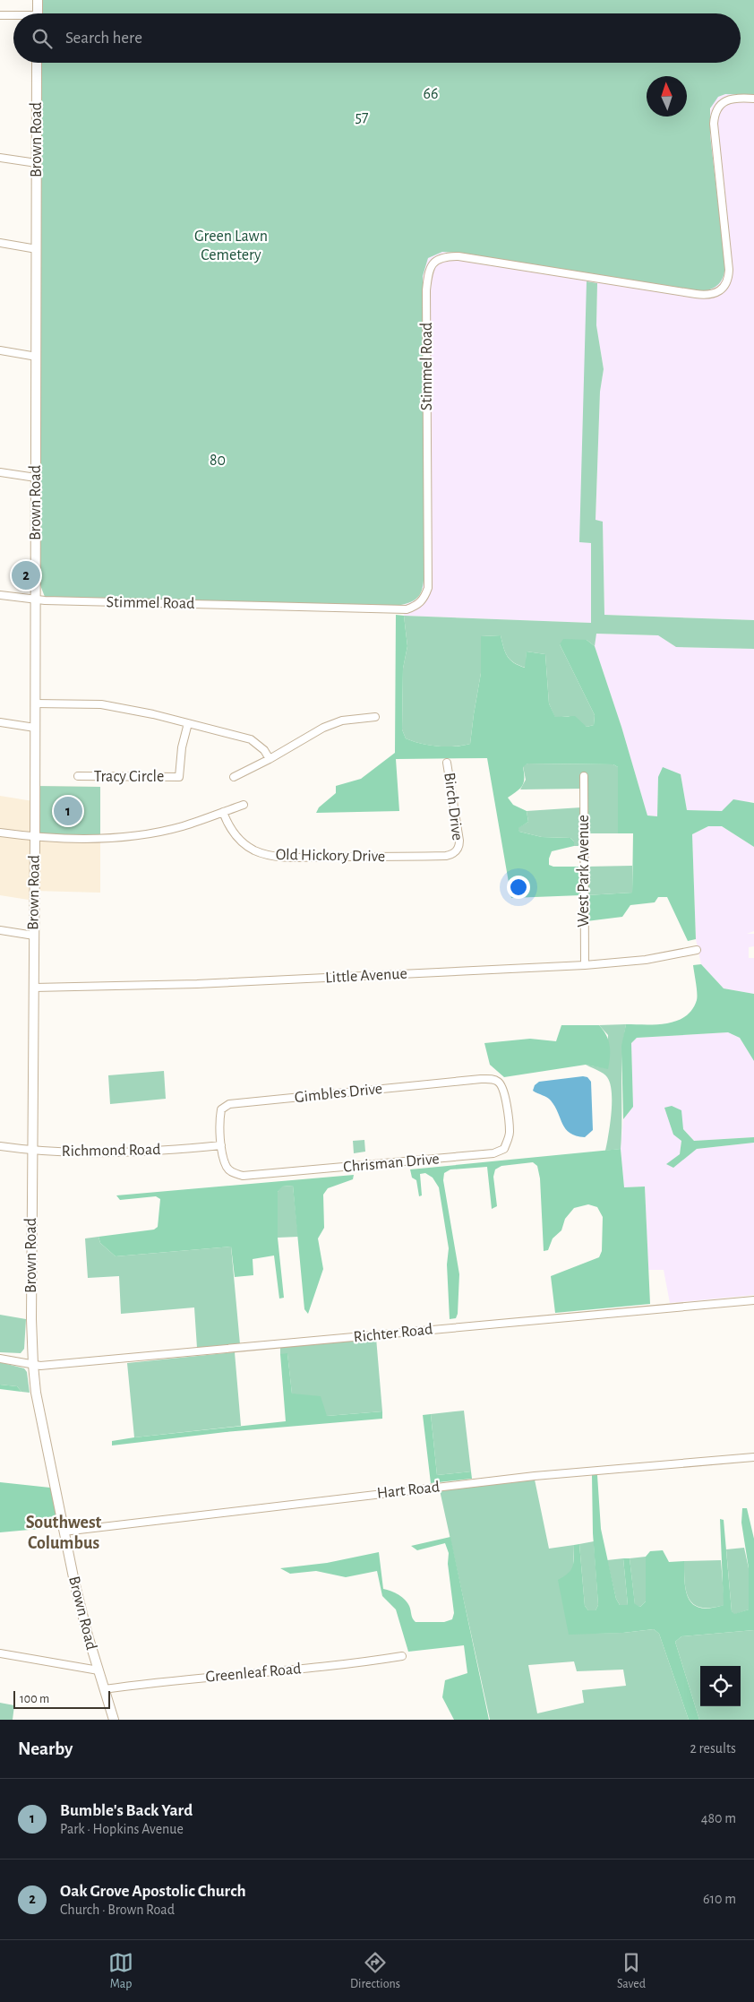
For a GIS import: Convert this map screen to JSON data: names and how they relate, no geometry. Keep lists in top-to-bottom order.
{
  "streets": {
    "main road": ["Brown Road"],
    "street": [
      "Stimmel Road",
      "Tracy Circle",
      "Birch Drive",
      "Old Hickory Drive",
      "West Park Avenue",
      "Little Avenue",
      "Gimbles Drive",
      "Richmond Road",
      "Chrisman Drive",
      "Richter Road",
      "Hart Road",
      "Greenleaf Road"
    ]
  },
  "crossings": [
    ["Brown Road", "Stimmel Road"],
    ["Brown Road", "Little Avenue"],
    ["Brown Road", "Richmond Road"],
    ["Brown Road", "Richter Road"],
    ["Brown Road", "Hart Road"],
    ["Brown Road", "Greenleaf Road"],
    ["Birch Drive", "Old Hickory Drive"],
    ["West Park Avenue", "Little Avenue"],
    ["Gimbles Drive", "Richmond Road"],
    ["Gimbles Drive", "Chrisman Drive"],
    ["Richmond Road", "Chrisman Drive"]
  ],
  "districts": ["Southwest Columbus"],
  "parks": [
    "66",
    "57",
    "Green Lawn Cemetery",
    "80"
  ],
  "scale_bar": "100 m",
  "north": "top",
  "page": {
    "search": "Search here",
    "pins": ["2", "1"],
    "scale": "100 m",
    "heading": ["Nearby", "2 results"],
    "list": [
      {
        "mark": "1",
        "name": "Bumble's Back Yard",
        "note": "Park · Hopkins Avenue",
        "value": "480 m"
      },
      {
        "mark": "2",
        "name": "Oak Grove Apostolic Church",
        "note": "Church · Brown Road",
        "value": "610 m"
      }
    ],
    "nav": ["Map", "Directions", "Saved"]
  }
}
